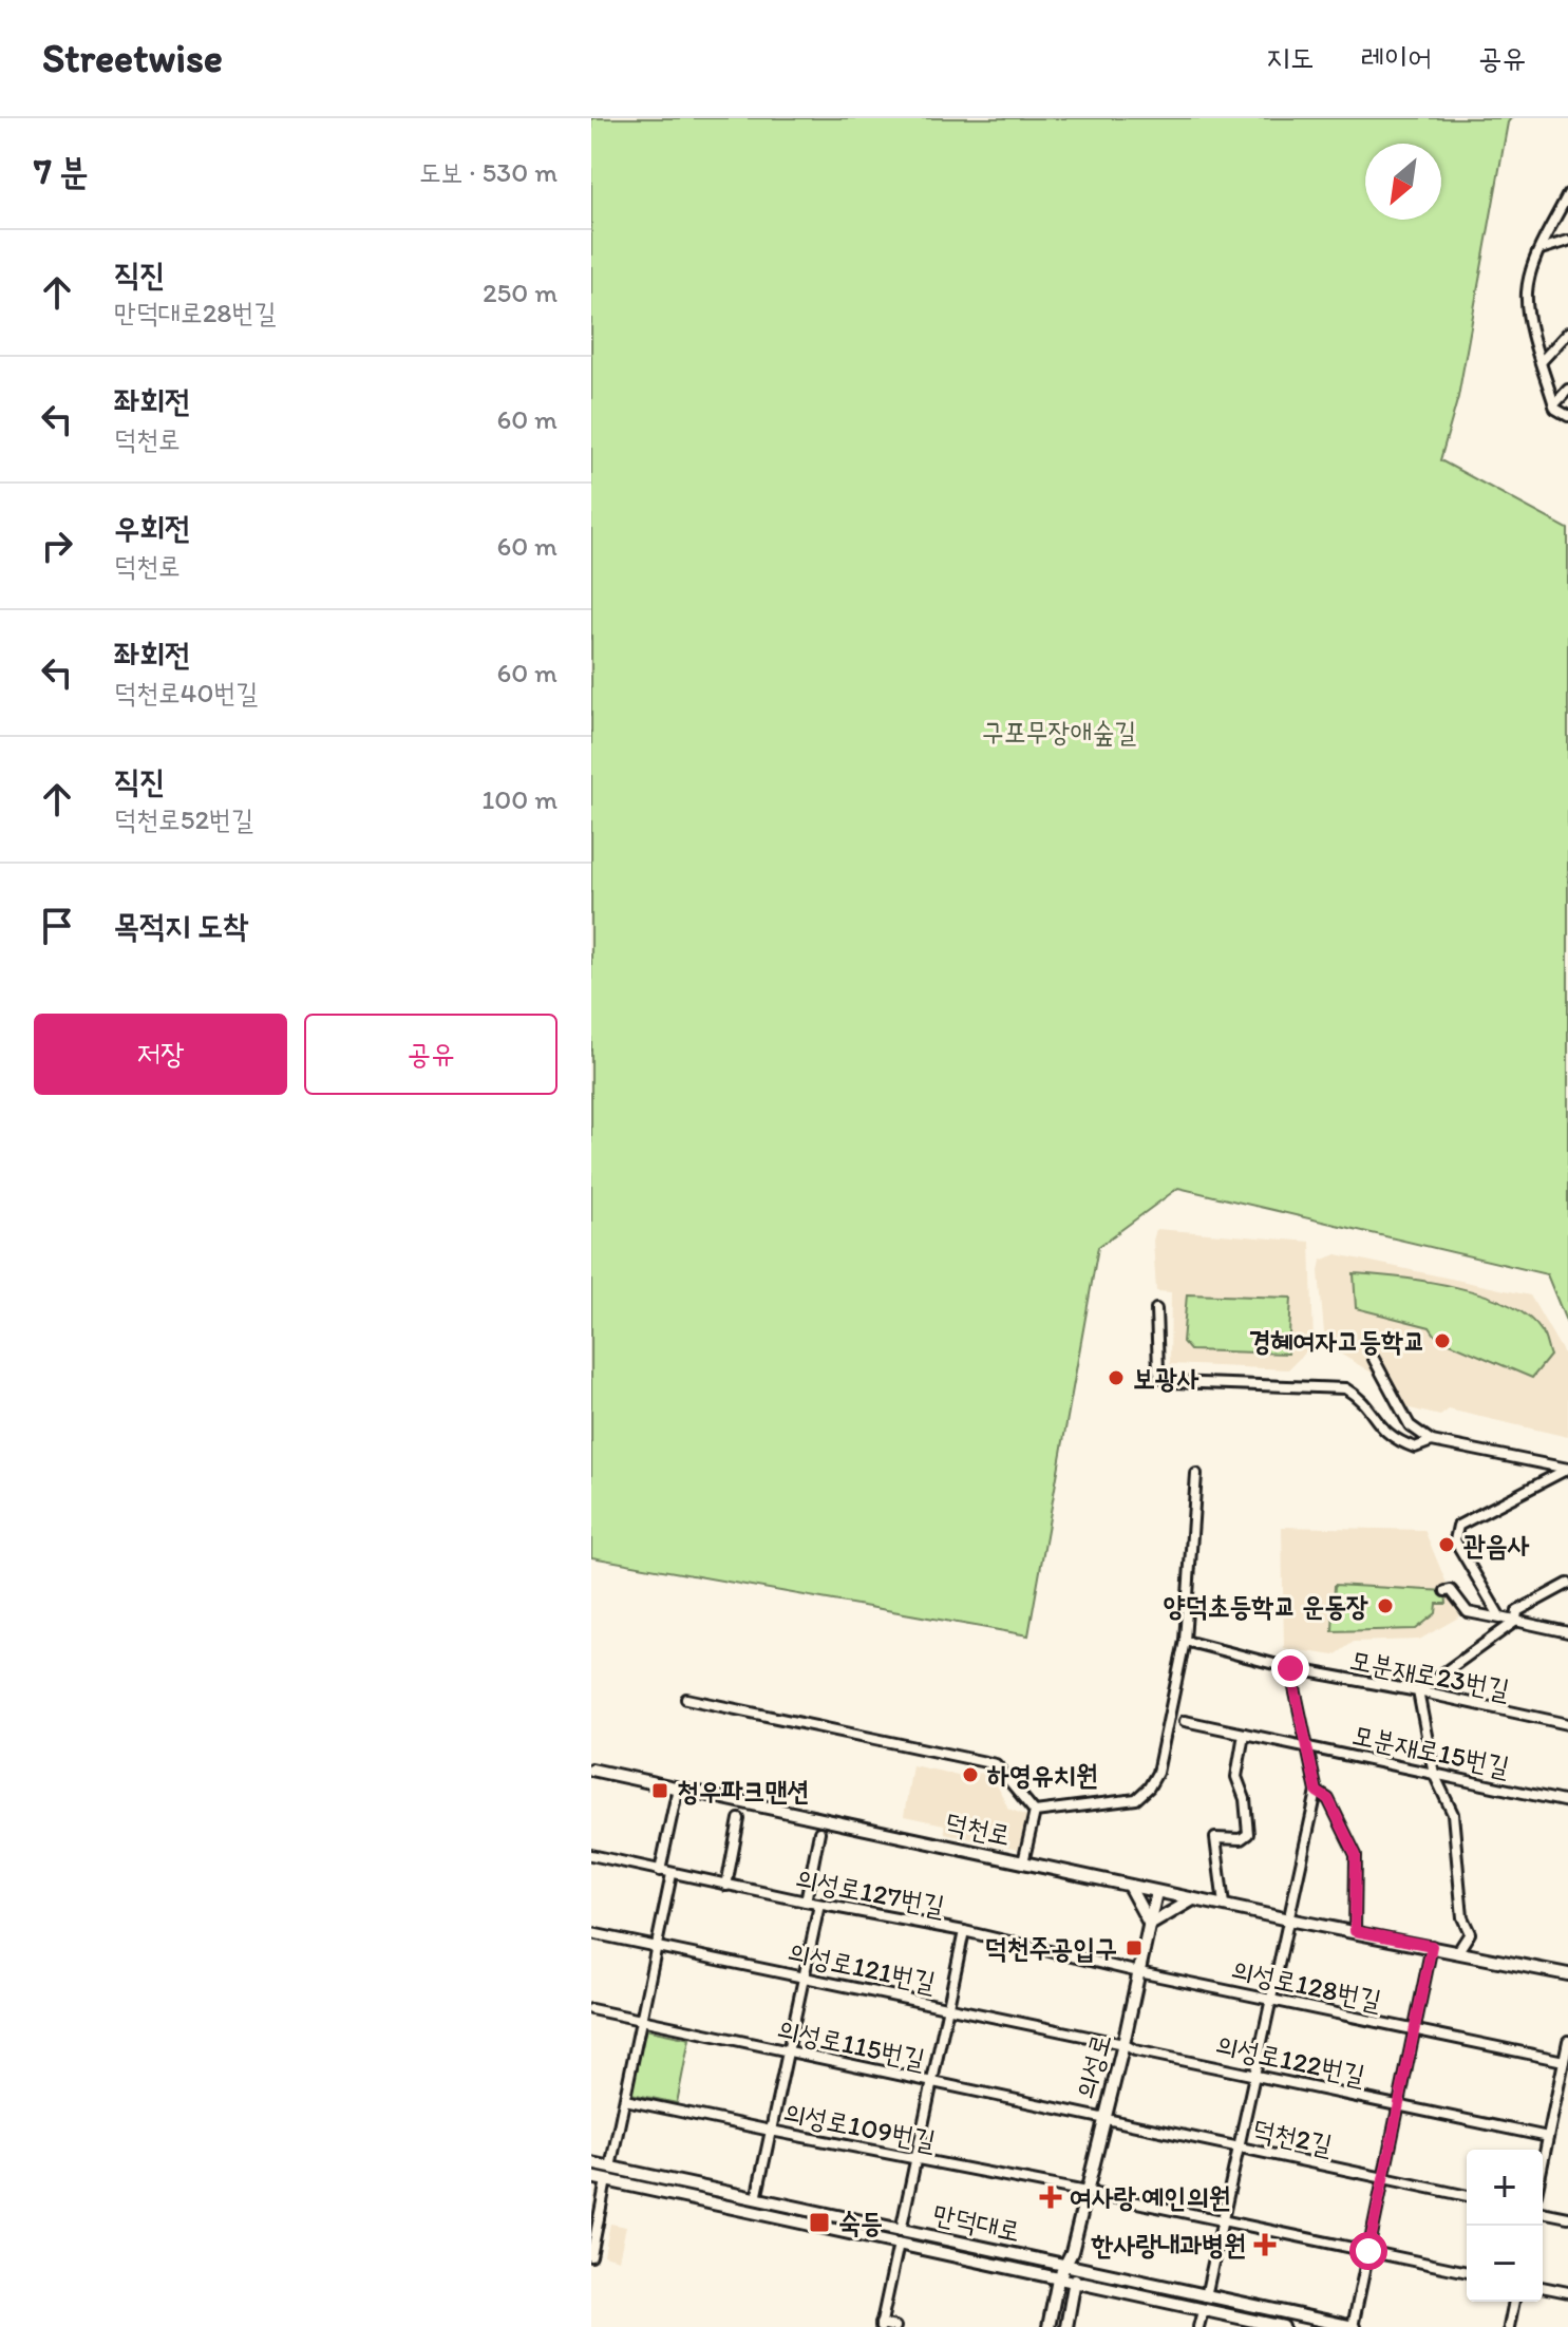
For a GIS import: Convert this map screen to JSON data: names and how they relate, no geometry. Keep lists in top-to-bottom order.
{
  "streets": {
    "main road": ["덕천로", "의성로", "만덕대로"],
    "street": [
      "모분재로23번길",
      "모분재로15번길",
      "의성로127번길",
      "의성로121번길",
      "의성로128번길",
      "의성로115번길",
      "의성로122번길",
      "의성로109번길",
      "덕천2길"
    ]
  },
  "crossings": [
    ["덕천로", "의성로"],
    ["의성로127번길", "의성로128번길"],
    ["의성로127번길", "의성로"],
    ["의성로121번길", "의성로122번길"],
    ["의성로121번길", "의성로"],
    ["의성로128번길", "의성로"],
    ["의성로115번길", "의성로"],
    ["의성로115번길", "덕천2길"],
    ["의성로122번길", "의성로"],
    ["의성로", "의성로109번길"],
    ["의성로", "덕천2길"],
    ["의성로", "만덕대로"]
  ],
  "parks": ["구포무장애숲길"],
  "places": {
    "other": [
      "경혜여자고등학교",
      "보광사",
      "관음사",
      "양덕초등학교 운동장",
      "하영유치원"
    ],
    "transit": ["청우파크맨션", "덕천주공입구", "숙등"],
    "health": ["여사랑 예인의원", "한사랑내과병원"]
  },
  "north": "bottom left",
  "page": {
    "header": "Streetwise",
    "nav": ["지도", "레이어", "공유"],
    "heading": ["7 분", "도보 · 530 m"],
    "list": [
      ["직진", "만덕대로28번길", "250 m"],
      ["좌회전", "덕천로", "60 m"],
      ["우회전", "덕천로", "60 m"],
      ["좌회전", "덕천로40번길", "60 m"],
      ["직진", "덕천로52번길", "100 m"],
      "목적지 도착"
    ],
    "buttons": ["저장", "공유"],
    "map_buttons": ["+", "−"]
  }
}
